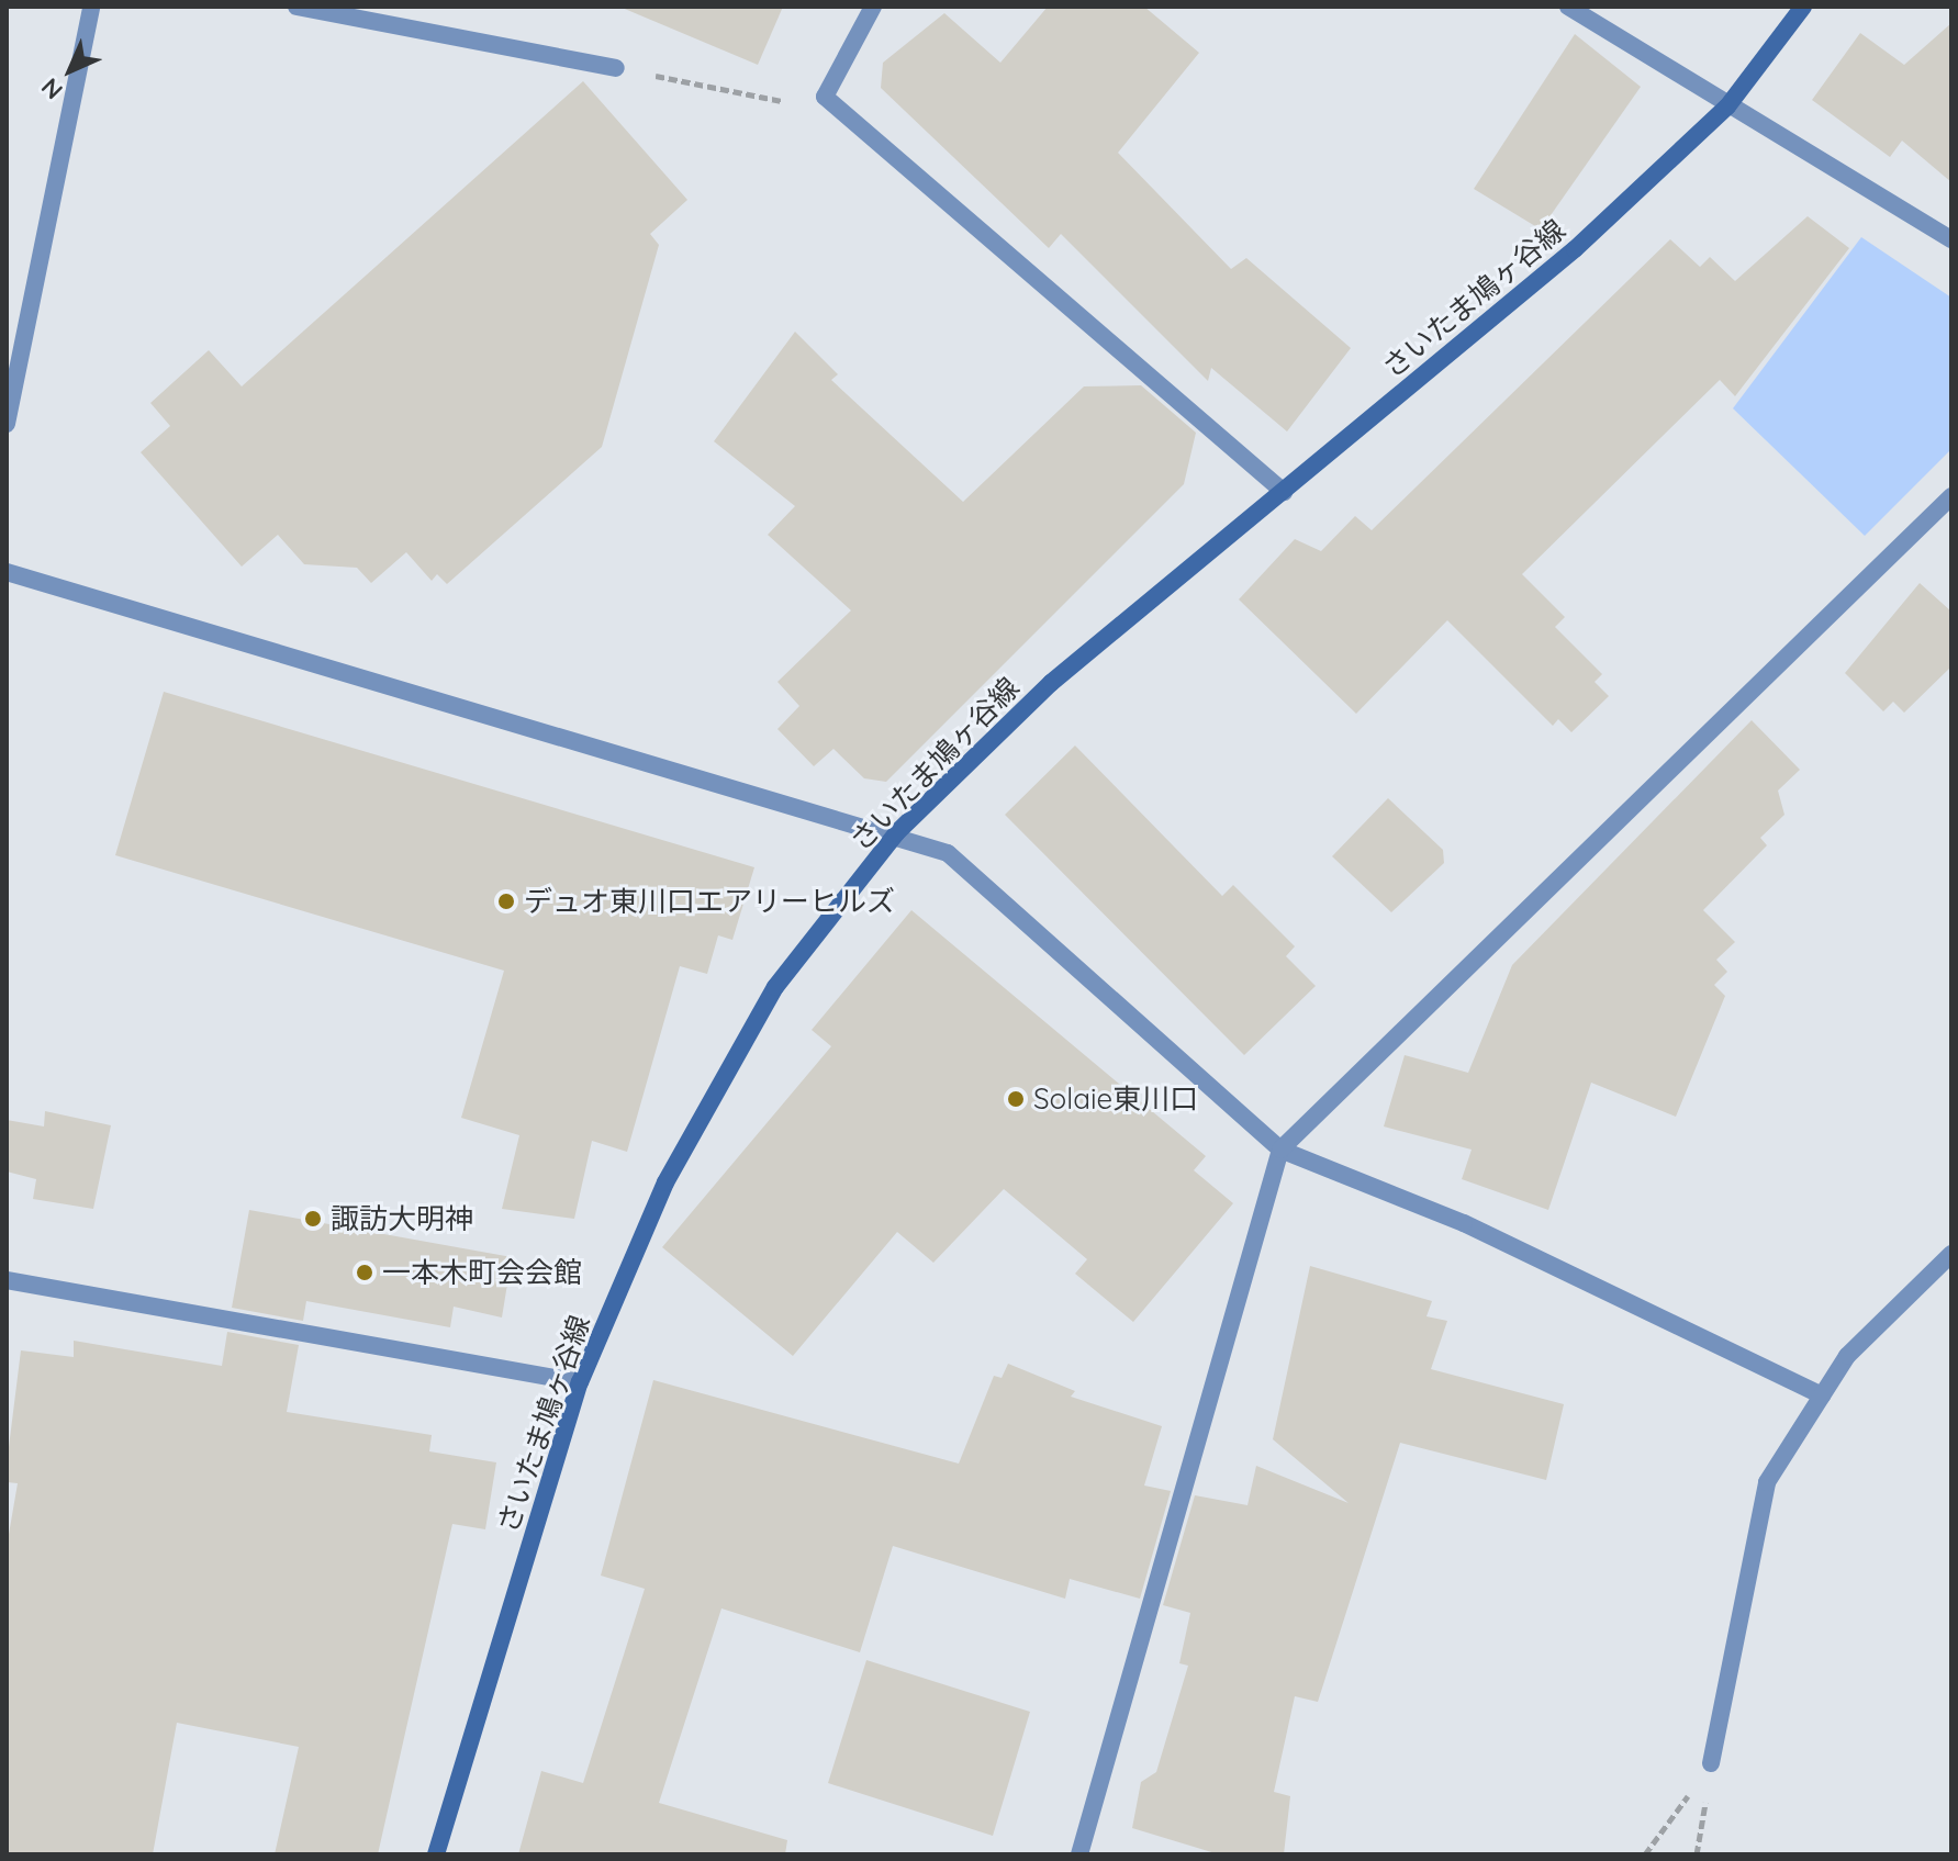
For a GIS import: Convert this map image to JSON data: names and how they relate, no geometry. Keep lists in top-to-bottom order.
{
  "streets": {
    "main road": ["さいたま鳩ヶ谷線"]
  },
  "places": [
    "デュオ東川口エアリーヒルズ",
    "Solaie東川口",
    "諏訪大明神",
    "一本木町会会館"
  ],
  "north": "bottom left"
}
